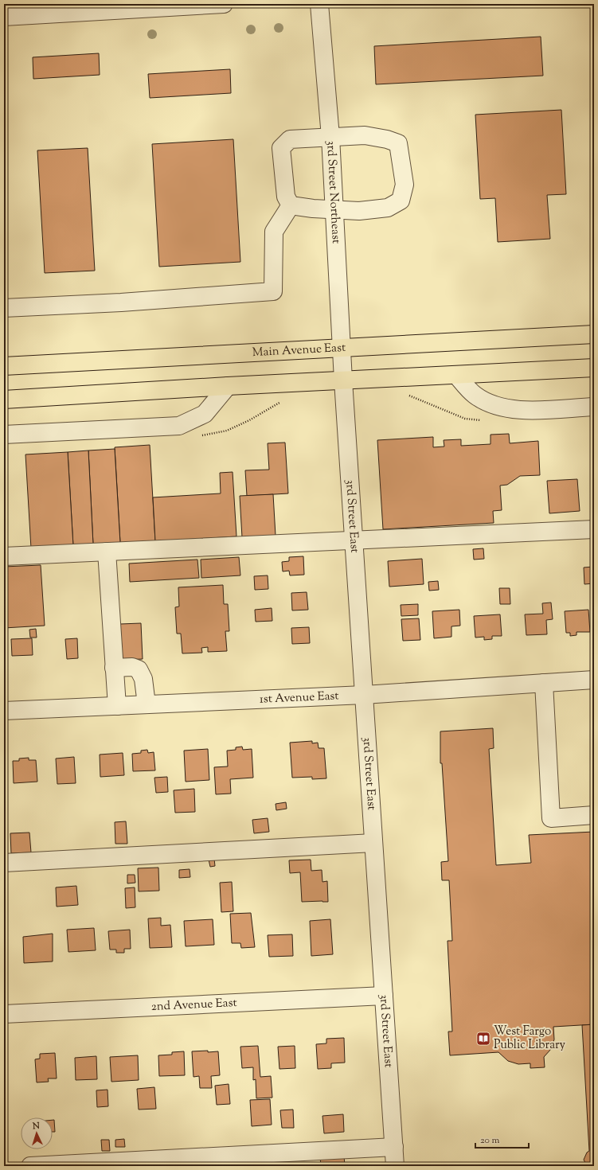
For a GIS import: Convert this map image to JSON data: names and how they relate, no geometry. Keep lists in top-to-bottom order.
{
  "streets": {
    "main road": ["Main Avenue East"],
    "street": [
      "3rd Street Northeast",
      "3rd Street East",
      "1st Avenue East",
      "2nd Avenue East"
    ]
  },
  "crossings": [
    ["3rd Street Northeast", "Main Avenue East"],
    ["3rd Street Northeast", "3rd Street East"],
    ["3rd Street East", "1st Avenue East"],
    ["3rd Street East", "2nd Avenue East"]
  ],
  "places": {
    "library": ["West Fargo Public Library"]
  },
  "scale_bar": "20 m",
  "north": "top"
}
